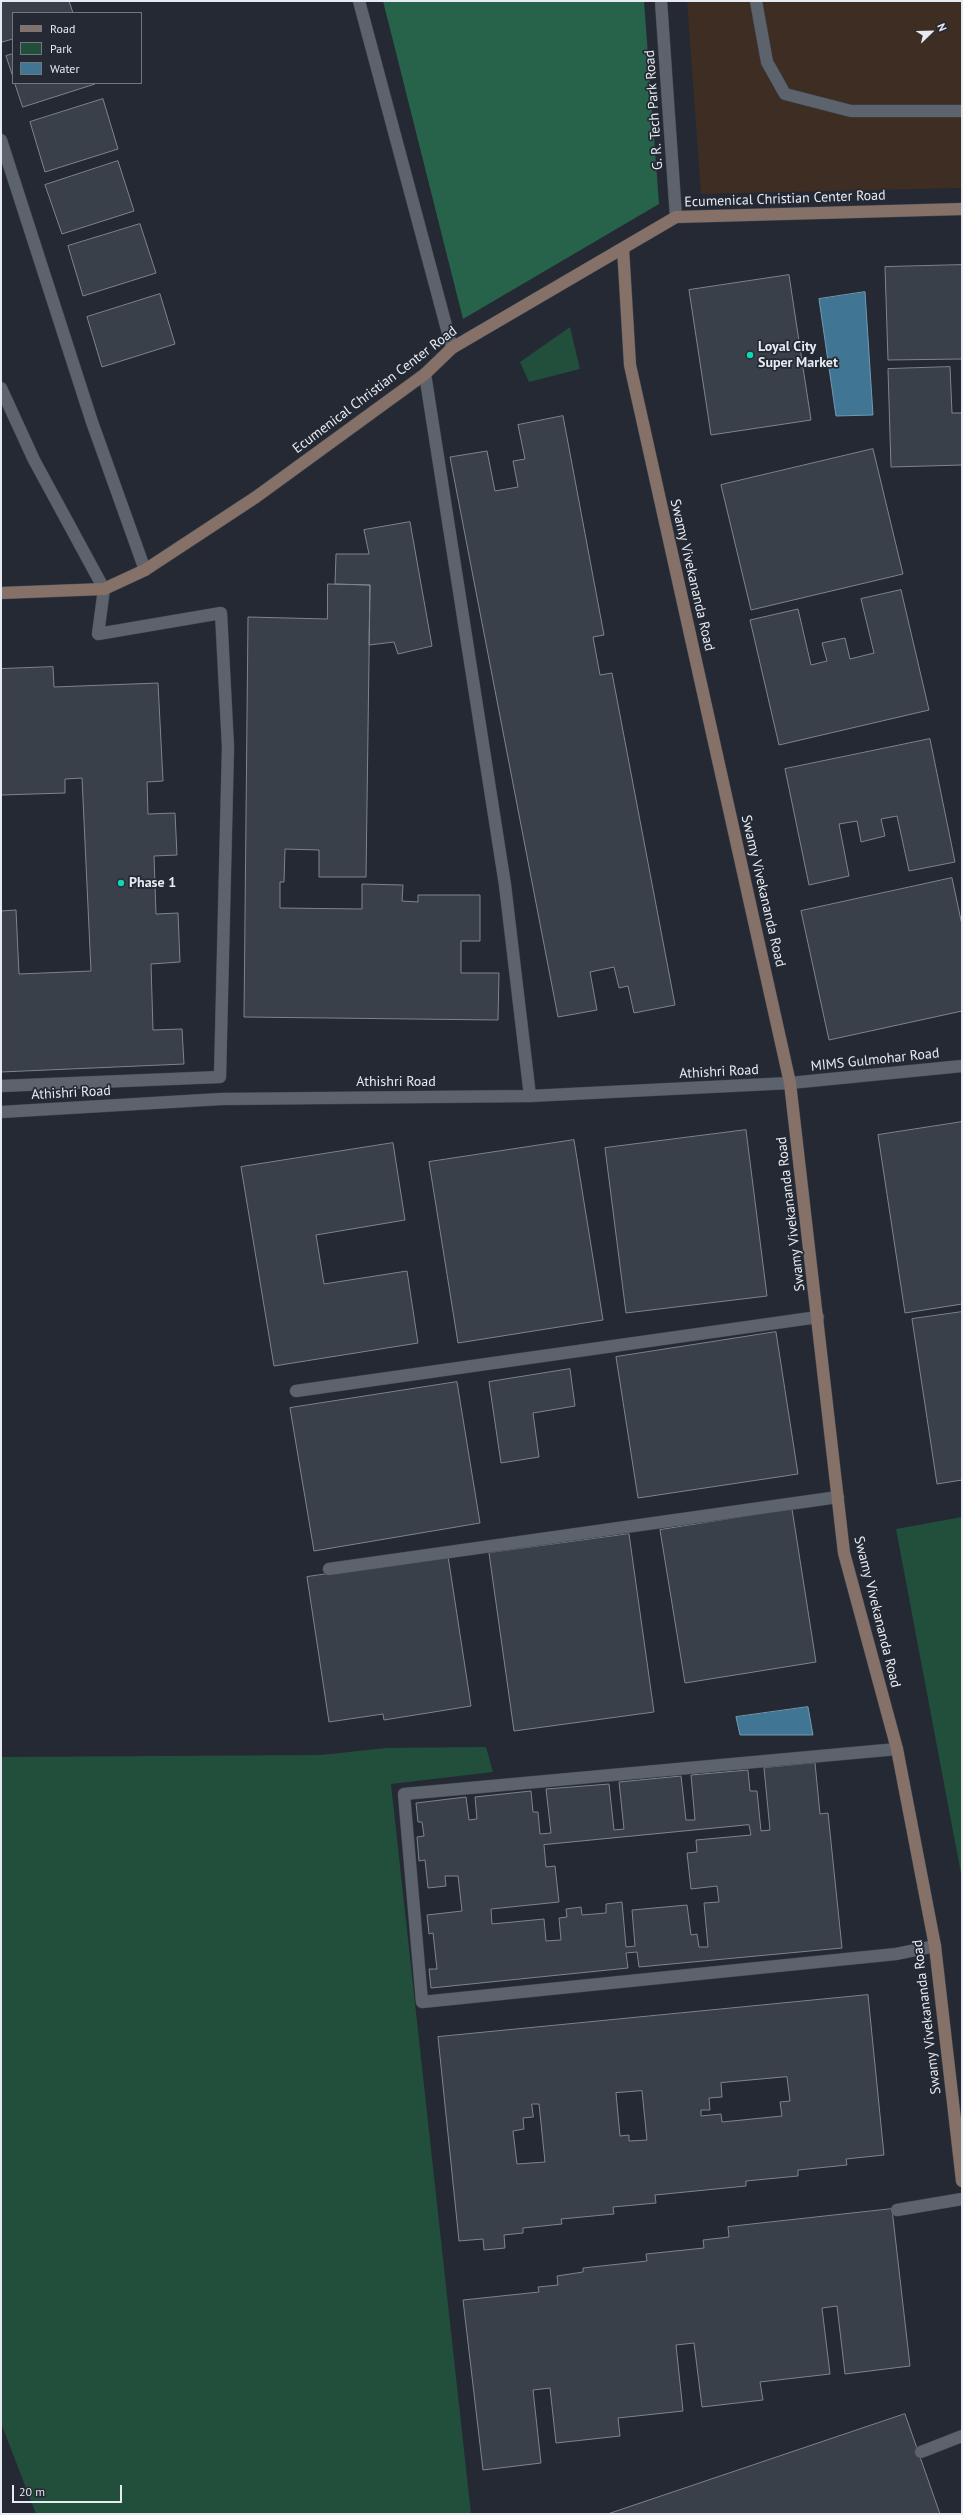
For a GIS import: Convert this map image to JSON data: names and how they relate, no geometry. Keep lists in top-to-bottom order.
{
  "streets": {
    "street": [
      "G. R. Tech Park Road",
      "Ecumenical Christian Center Road",
      "Swamy Vivekananda Road",
      "MIMS Gulmohar Road",
      "Athishri Road"
    ]
  },
  "crossings": [
    ["G. R. Tech Park Road", "Ecumenical Christian Center Road"],
    ["Ecumenical Christian Center Road", "Swamy Vivekananda Road"],
    ["Swamy Vivekananda Road", "MIMS Gulmohar Road"],
    ["Swamy Vivekananda Road", "Athishri Road"],
    ["MIMS Gulmohar Road", "Athishri Road"]
  ],
  "places": ["Loyal City Super Market", "Phase 1"],
  "legend": ["Road", "Park", "Water"],
  "scale_bar": "20 m",
  "north": "top right"
}
